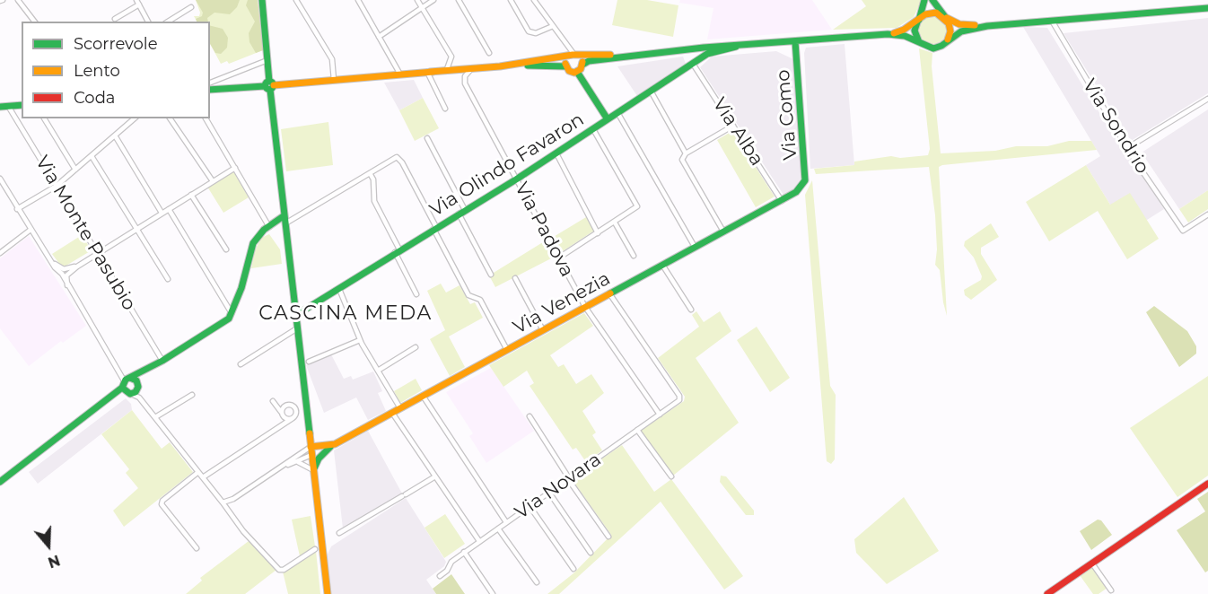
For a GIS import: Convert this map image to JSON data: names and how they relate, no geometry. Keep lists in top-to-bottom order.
{
  "streets": {
    "street": [
      "Via Como",
      "Via Sondrio",
      "Via Alba",
      "Via Olindo Favaron",
      "Via Padova",
      "Via Monte Pasubio",
      "Via Venezia",
      "Via Novara"
    ]
  },
  "crossings": [
    ["Via Como", "Via Venezia"],
    ["Via Alba", "Via Olindo Favaron"],
    ["Via Alba", "Via Venezia"],
    ["Via Olindo Favaron", "Via Padova"],
    ["Via Padova", "Via Venezia"],
    ["Via Padova", "Via Novara"],
    ["Via Venezia", "Via Novara"]
  ],
  "districts": ["CASCINA MEDA"],
  "legend": ["Scorrevole", "Lento", "Coda"],
  "north": "bottom"
}
